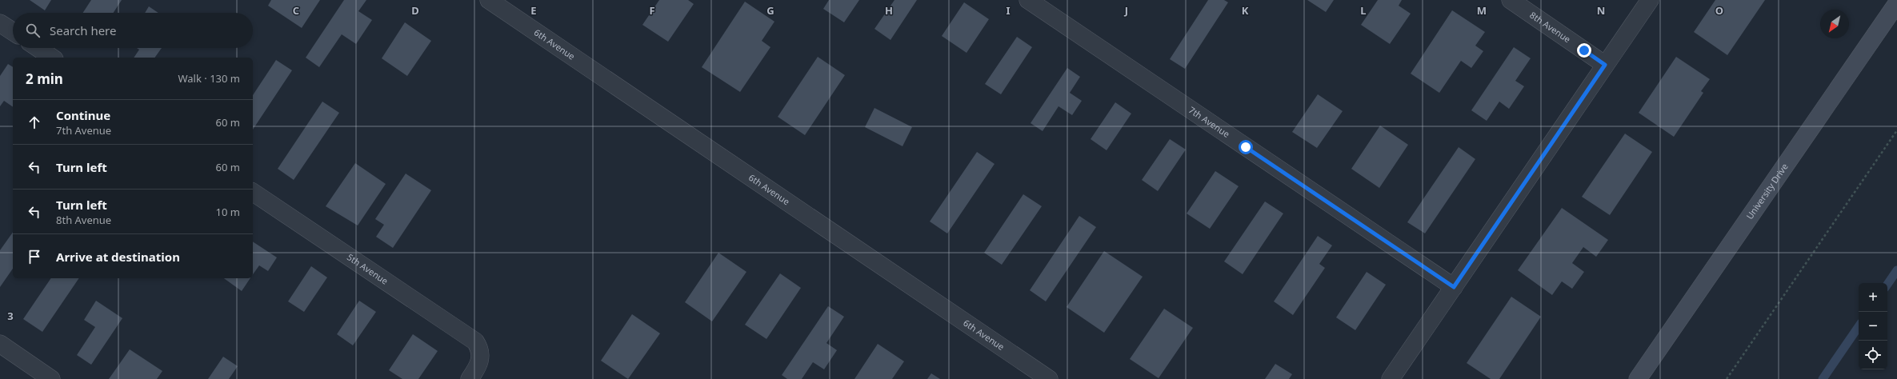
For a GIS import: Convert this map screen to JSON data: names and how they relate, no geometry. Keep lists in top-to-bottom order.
{
  "streets": {
    "main road": ["University Drive"],
    "street": [
      "8th Avenue",
      "6th Avenue",
      "7th Avenue",
      "5th Avenue"
    ]
  },
  "north": "bottom left",
  "page": {
    "search": "Search here",
    "heading": ["2 min", "Walk · 130 m"],
    "list": [
      ["Continue", "7th Avenue", "60 m"],
      ["Turn left", "60 m"],
      ["Turn left", "8th Avenue", "10 m"],
      "Arrive at destination"
    ],
    "map_buttons": ["+", "−"]
  },
  "grid": {
    "columns": [
      "C",
      "D",
      "E",
      "F",
      "G",
      "H",
      "I",
      "J",
      "K",
      "L",
      "M",
      "N",
      "O"
    ],
    "rows": ["3"]
  }
}
